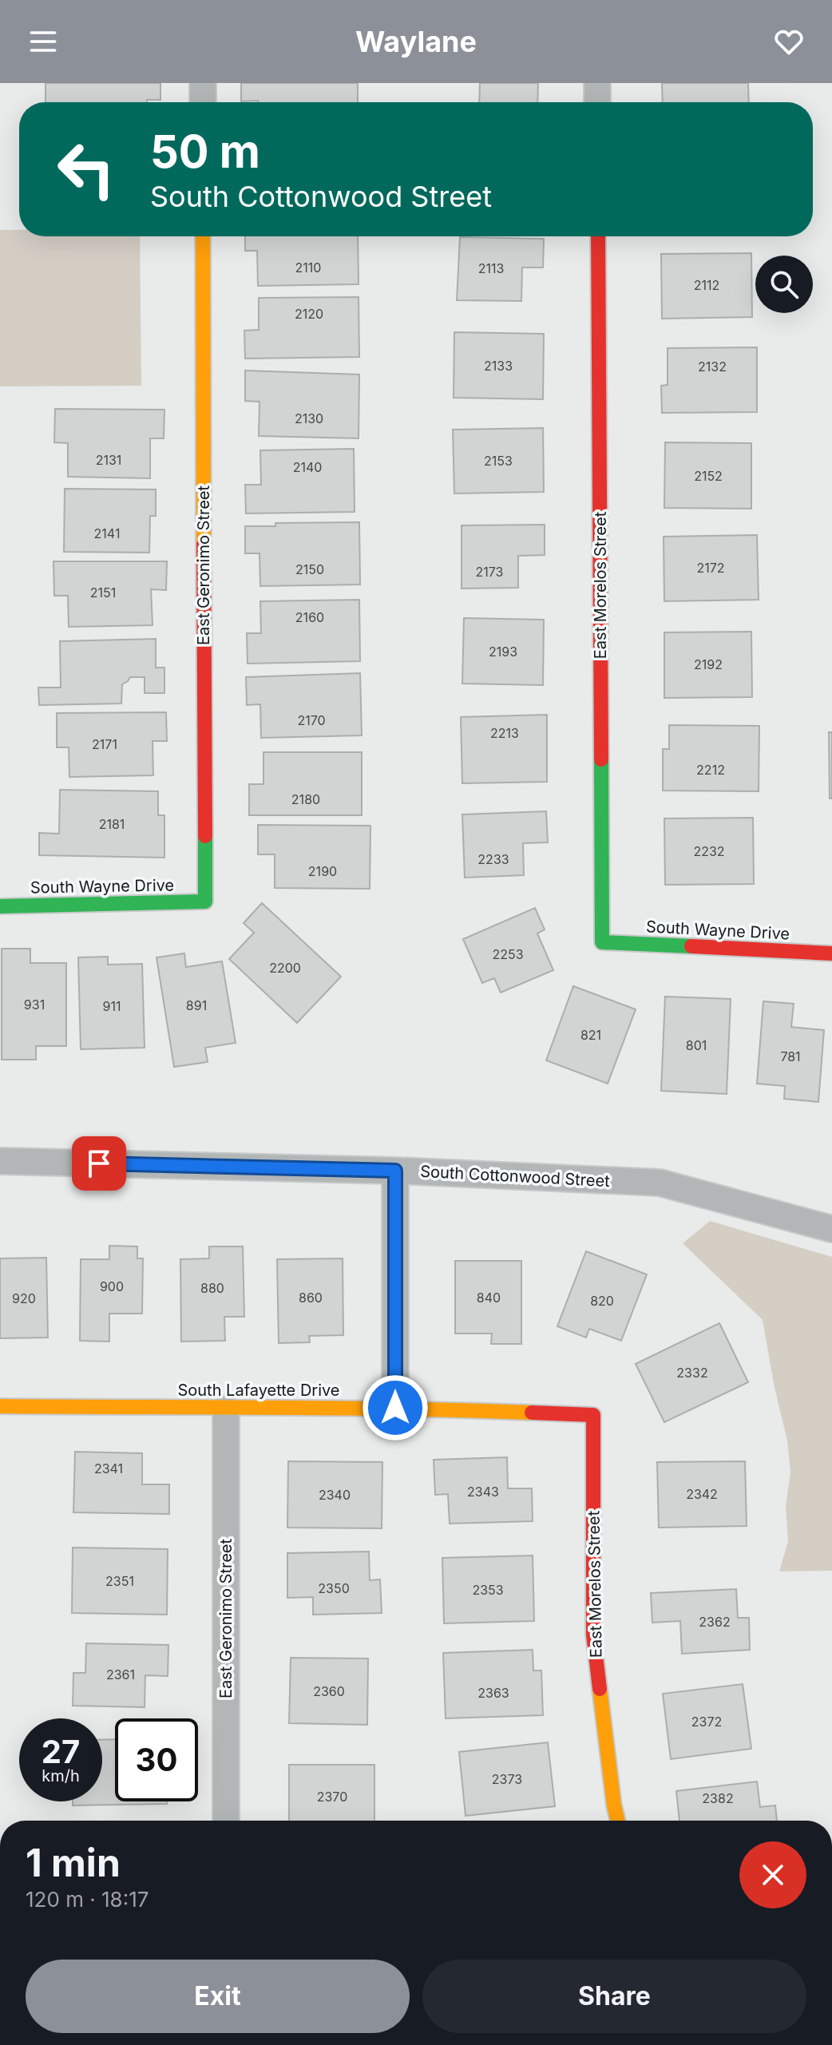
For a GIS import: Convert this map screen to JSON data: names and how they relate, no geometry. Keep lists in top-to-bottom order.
{
  "streets": {
    "street": [
      "East Geronimo Street",
      "East Morelos Street",
      "South Wayne Drive",
      "South Cottonwood Street",
      "South Lafayette Drive"
    ]
  },
  "crossings": [
    ["East Geronimo Street", "South Wayne Drive"],
    ["East Geronimo Street", "South Lafayette Drive"],
    ["East Morelos Street", "South Wayne Drive"],
    ["East Morelos Street", "South Lafayette Drive"]
  ],
  "house_numbers": [
    "2110",
    "2113",
    "2112",
    "2120",
    "2133",
    "2132",
    "2130",
    "2131",
    "2153",
    "2140",
    "2152",
    "2141",
    "2172",
    "2150",
    "2173",
    "2151",
    "2160",
    "2193",
    "2192",
    "2170",
    "2213",
    "2171",
    "2212",
    "2180",
    "2181",
    "2232",
    "2233",
    "2190",
    "2253",
    "2200",
    "931",
    "891",
    "911",
    "821",
    "801",
    "781",
    "900",
    "880",
    "860",
    "840",
    "920",
    "820",
    "2332",
    "2341",
    "2343",
    "2342",
    "2340",
    "2351",
    "2350",
    "2353",
    "2362",
    "2361",
    "2360",
    "2363",
    "2372",
    "2373",
    "2370",
    "2382"
  ],
  "page": {
    "header": "Waylane",
    "turn": ["50 m", "South Cottonwood Street"],
    "speed": "27 km/h",
    "limit": "30",
    "heading": ["1 min", "120 m · 18:17"],
    "buttons": ["Exit", "Share"]
  }
}
